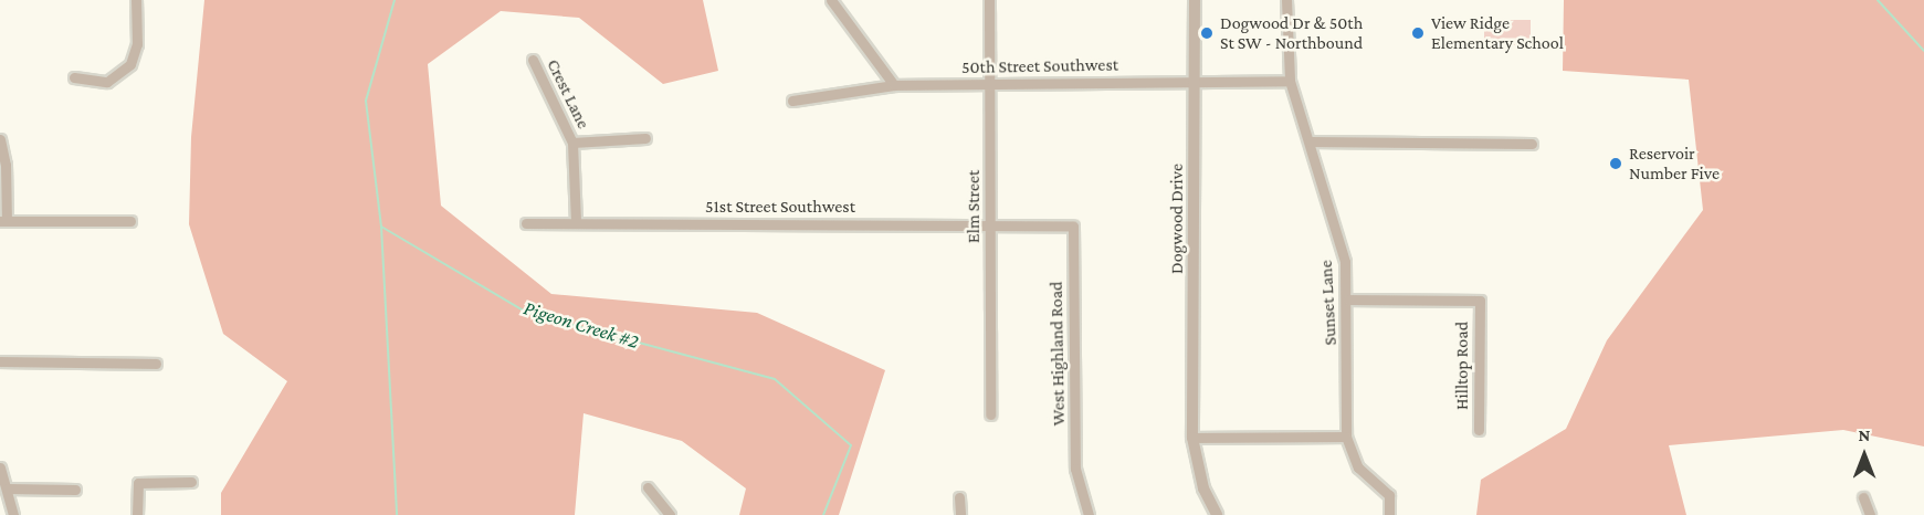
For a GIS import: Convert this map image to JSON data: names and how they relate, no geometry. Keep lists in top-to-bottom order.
{
  "streets": {
    "street": [
      "50th Street Southwest",
      "Crest Lane",
      "51st Street Southwest",
      "Elm Street",
      "Dogwood Drive",
      "Sunset Lane",
      "West Highland Road",
      "Hilltop Road"
    ]
  },
  "crossings": [
    ["50th Street Southwest", "Elm Street"],
    ["50th Street Southwest", "Dogwood Drive"],
    ["50th Street Southwest", "Sunset Lane"],
    ["Crest Lane", "51st Street Southwest"],
    ["51st Street Southwest", "Elm Street"],
    ["51st Street Southwest", "West Highland Road"],
    ["Sunset Lane", "Hilltop Road"]
  ],
  "water": ["Pigeon Creek #2"],
  "places": ["Dogwood Dr & 50th St SW - Northbound", "View Ridge Elementary School", "Reservoir Number Five"],
  "north": "top"
}
